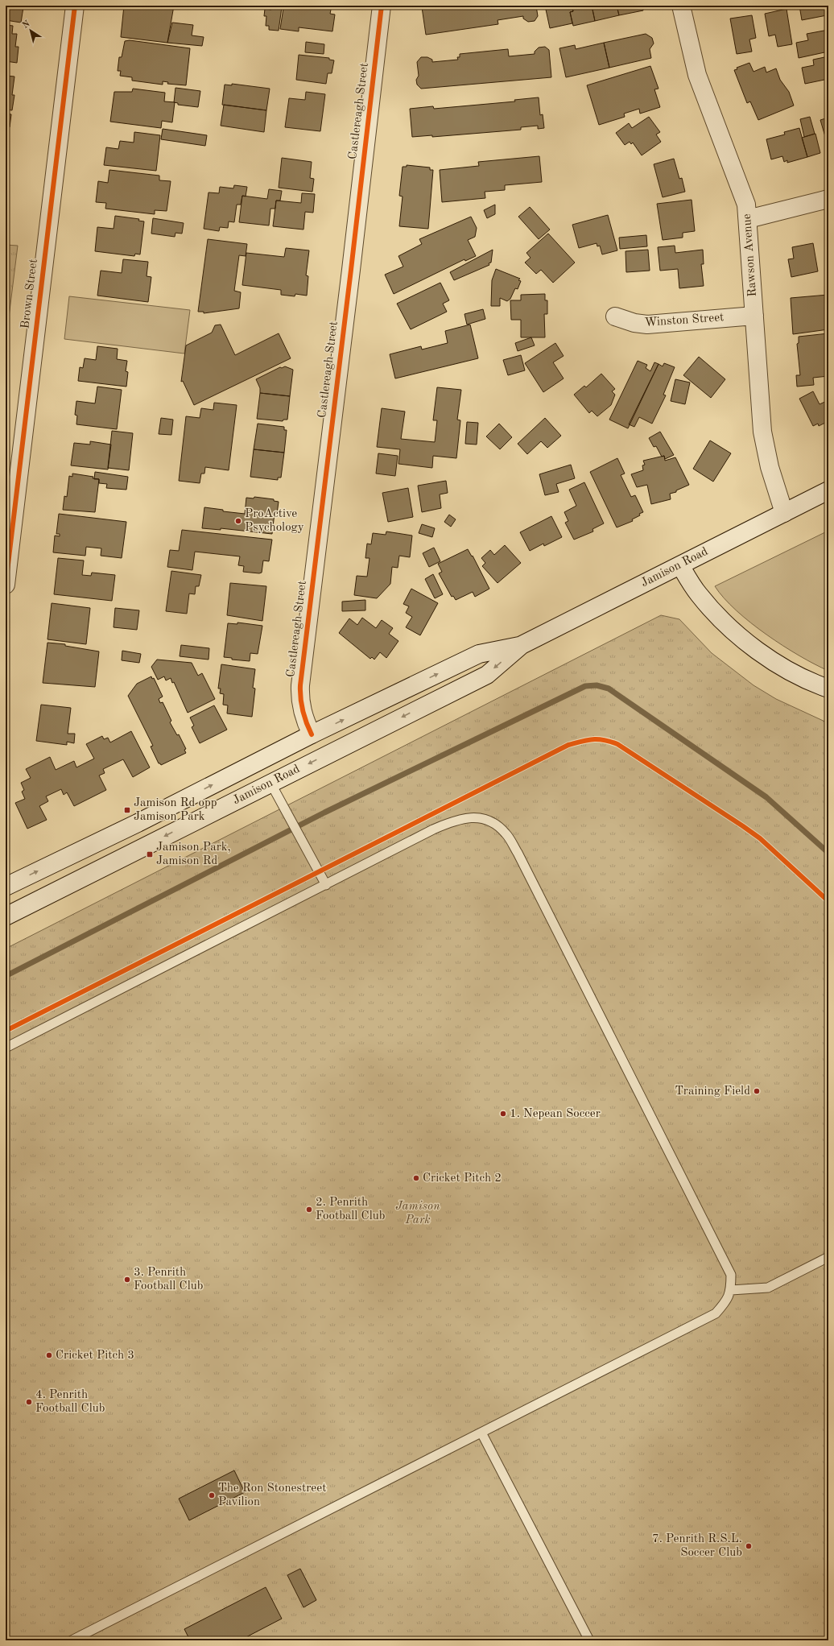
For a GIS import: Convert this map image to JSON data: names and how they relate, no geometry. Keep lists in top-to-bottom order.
{
  "streets": {
    "street": [
      "Castlereagh Street",
      "Rawson Avenue",
      "Brown Street",
      "Winston Street",
      "Jamison Road"
    ]
  },
  "crossings": [
    ["Castlereagh Street", "Jamison Road"],
    ["Rawson Avenue", "Winston Street"],
    ["Rawson Avenue", "Jamison Road"]
  ],
  "parks": ["Jamison Park"],
  "places": {
    "other": [
      "ProActive Psychology",
      "Training Field",
      "1. Nepean Soccer",
      "Cricket Pitch 2",
      "2. Penrith Football Club",
      "3. Penrith Football Club",
      "Cricket Pitch 3",
      "4. Penrith Football Club",
      "The Ron Stonestreet Pavilion",
      "7. Penrith R.S.L. Soccer Club"
    ],
    "transit": ["Jamison Rd opp Jamison Park", "Jamison Park, Jamison Rd"]
  },
  "north": "top left"
}
